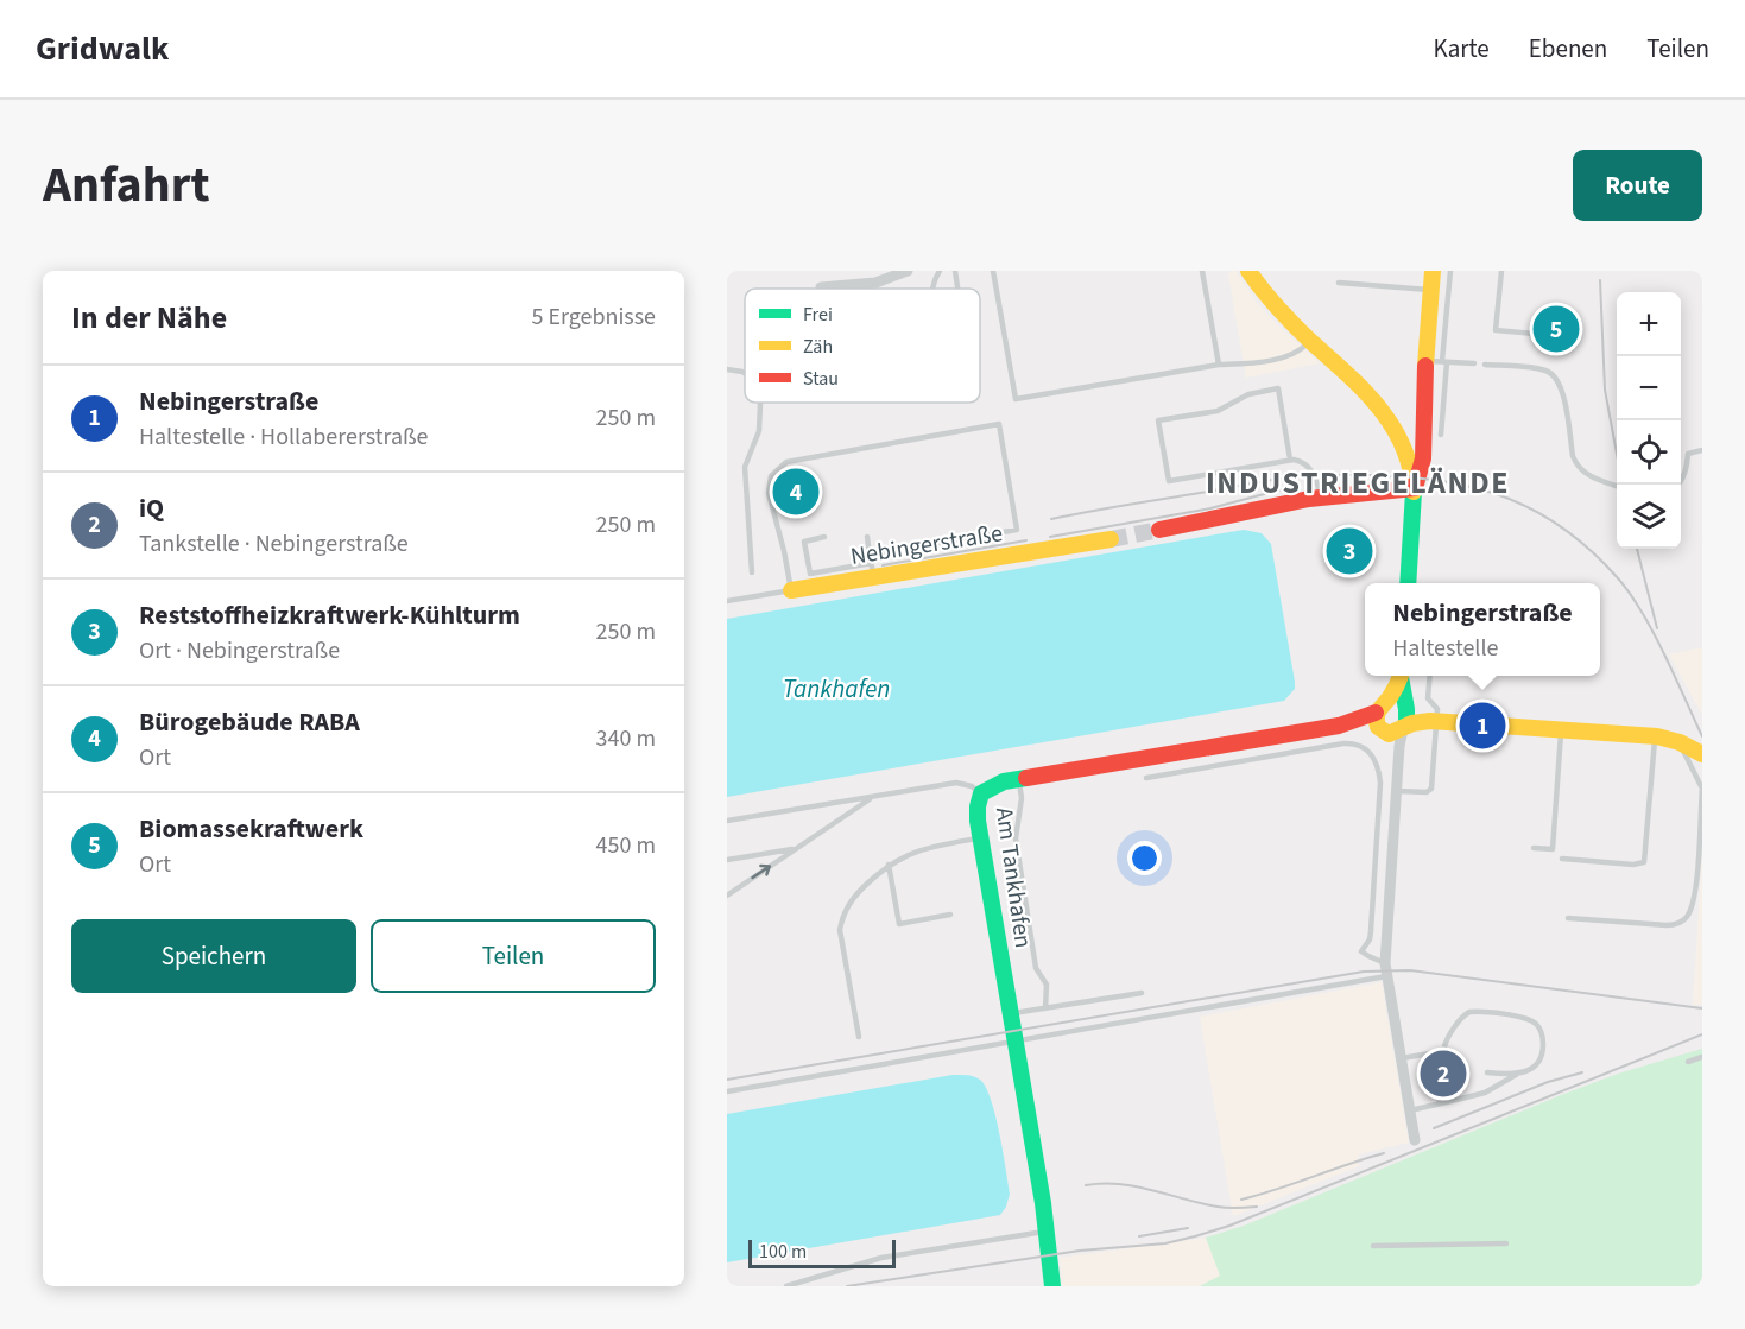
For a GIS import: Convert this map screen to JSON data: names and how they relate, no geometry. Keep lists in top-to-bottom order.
{
  "streets": {
    "street": ["Nebingerstraße", "Am Tankhafen"]
  },
  "districts": ["INDUSTRIEGELÄNDE"],
  "water": ["Tankhafen"],
  "legend": ["Frei", "Zäh", "Stau"],
  "scale_bar": "100 m",
  "page": {
    "header": "Gridwalk",
    "nav": ["Karte", "Ebenen", "Teilen"],
    "title": "Anfahrt",
    "buttons": [
      "Route",
      ["Speichern", "Teilen"]
    ],
    "heading": ["In der Nähe", "5 Ergebnisse"],
    "map_buttons": ["+", "−"],
    "pins": [
      "5",
      "4",
      "3",
      "1",
      "2"
    ],
    "list": [
      {
        "mark": "1",
        "name": "Nebingerstraße",
        "note": "Haltestelle · Hollabererstraße",
        "value": "250 m"
      },
      {
        "mark": "2",
        "name": "iQ",
        "note": "Tankstelle · Nebingerstraße",
        "value": "250 m"
      },
      {
        "mark": "3",
        "name": "Reststoffheizkraftwerk-Kühlturm",
        "note": "Ort · Nebingerstraße",
        "value": "250 m"
      },
      {
        "mark": "4",
        "name": "Bürogebäude RABA",
        "note": "Ort",
        "value": "340 m"
      },
      {
        "mark": "5",
        "name": "Biomassekraftwerk",
        "note": "Ort",
        "value": "450 m"
      }
    ],
    "popup": ["Nebingerstraße", "Haltestelle"],
    "scale": "100 m"
  }
}
